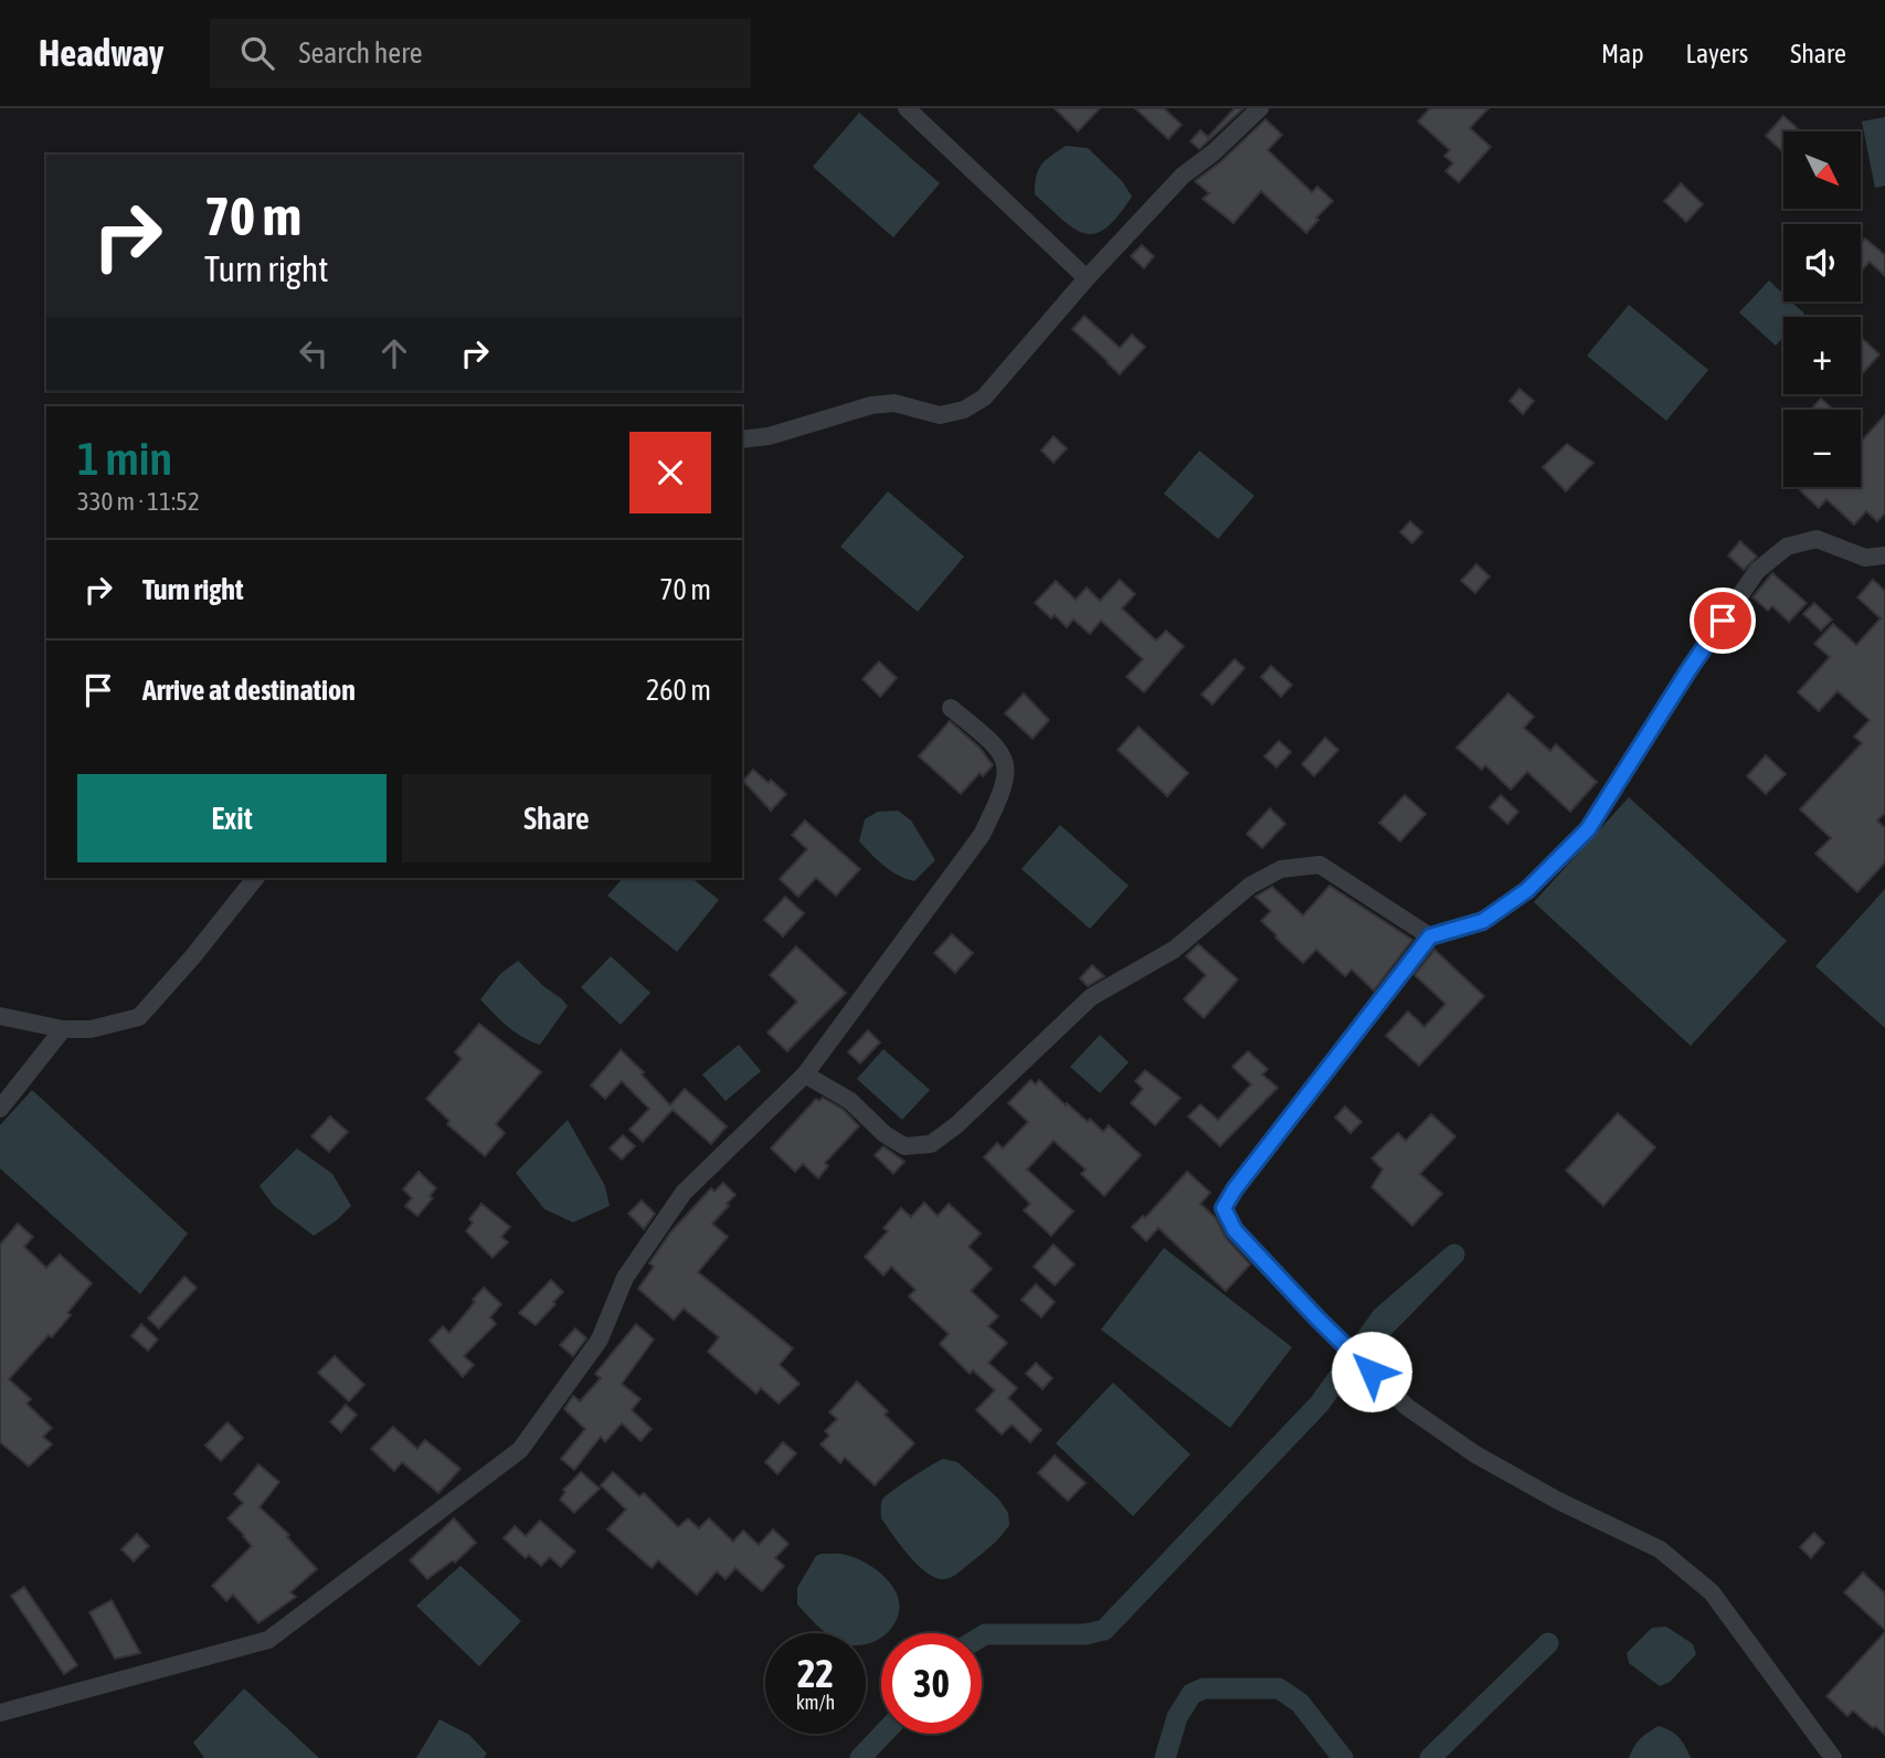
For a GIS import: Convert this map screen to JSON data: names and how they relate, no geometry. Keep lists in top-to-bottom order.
{
  "north": "bottom right",
  "page": {
    "header": "Headway",
    "search": "Search here",
    "nav": ["Map", "Layers", "Share"],
    "map_buttons": ["+", "−"],
    "turn": ["70 m", "Turn right"],
    "heading": ["1 min", "330 m · 11:52"],
    "list": [
      {
        "name": "Turn right",
        "value": "70 m"
      },
      {
        "name": "Arrive at destination",
        "value": "260 m"
      }
    ],
    "buttons": ["Exit", "Share"],
    "speed": "22 km/h",
    "limit": "30"
  }
}
